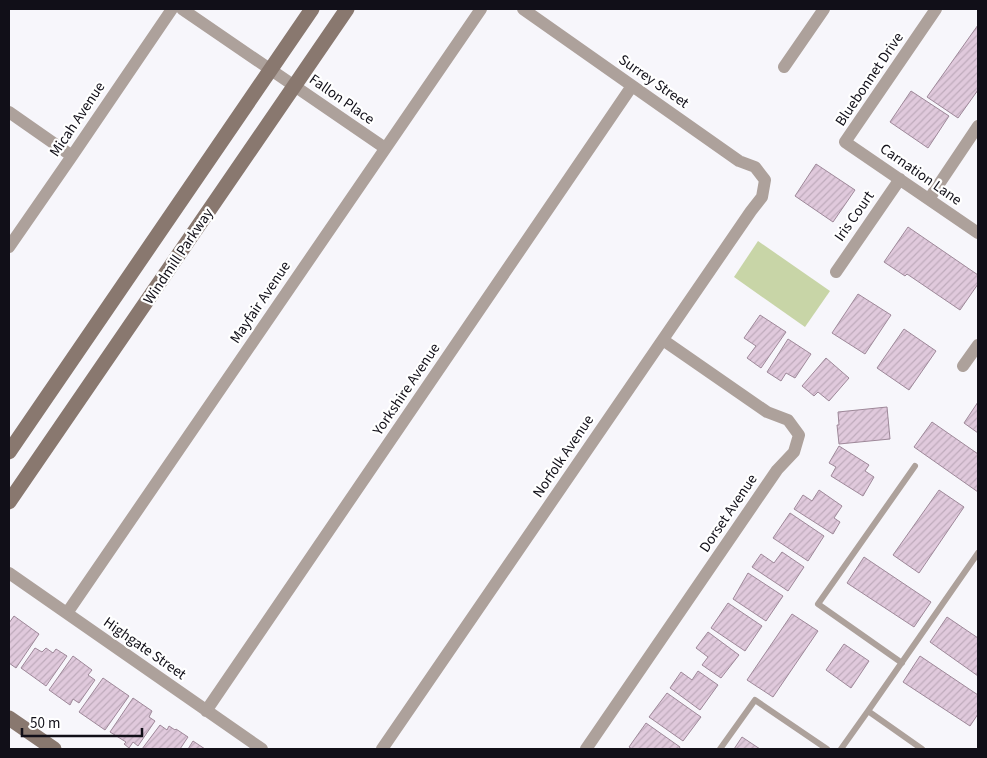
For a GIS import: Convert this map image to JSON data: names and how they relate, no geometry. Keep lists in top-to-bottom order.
{
  "streets": {
    "main road": ["Windmill Parkway"],
    "street": [
      "Bluebonnet Drive",
      "Surrey Street",
      "Fallon Place",
      "Micah Avenue",
      "Carnation Lane",
      "Iris Court",
      "Mayfair Avenue",
      "Yorkshire Avenue",
      "Norfolk Avenue",
      "Dorset Avenue",
      "Highgate Street"
    ]
  },
  "crossings": [
    ["Bluebonnet Drive", "Carnation Lane"],
    ["Surrey Street", "Yorkshire Avenue"],
    ["Surrey Street", "Norfolk Avenue"],
    ["Fallon Place", "Windmill Parkway"],
    ["Fallon Place", "Mayfair Avenue"],
    ["Carnation Lane", "Iris Court"],
    ["Mayfair Avenue", "Highgate Street"],
    ["Yorkshire Avenue", "Highgate Street"],
    ["Norfolk Avenue", "Dorset Avenue"]
  ],
  "scale_bar": "50 m"
}
